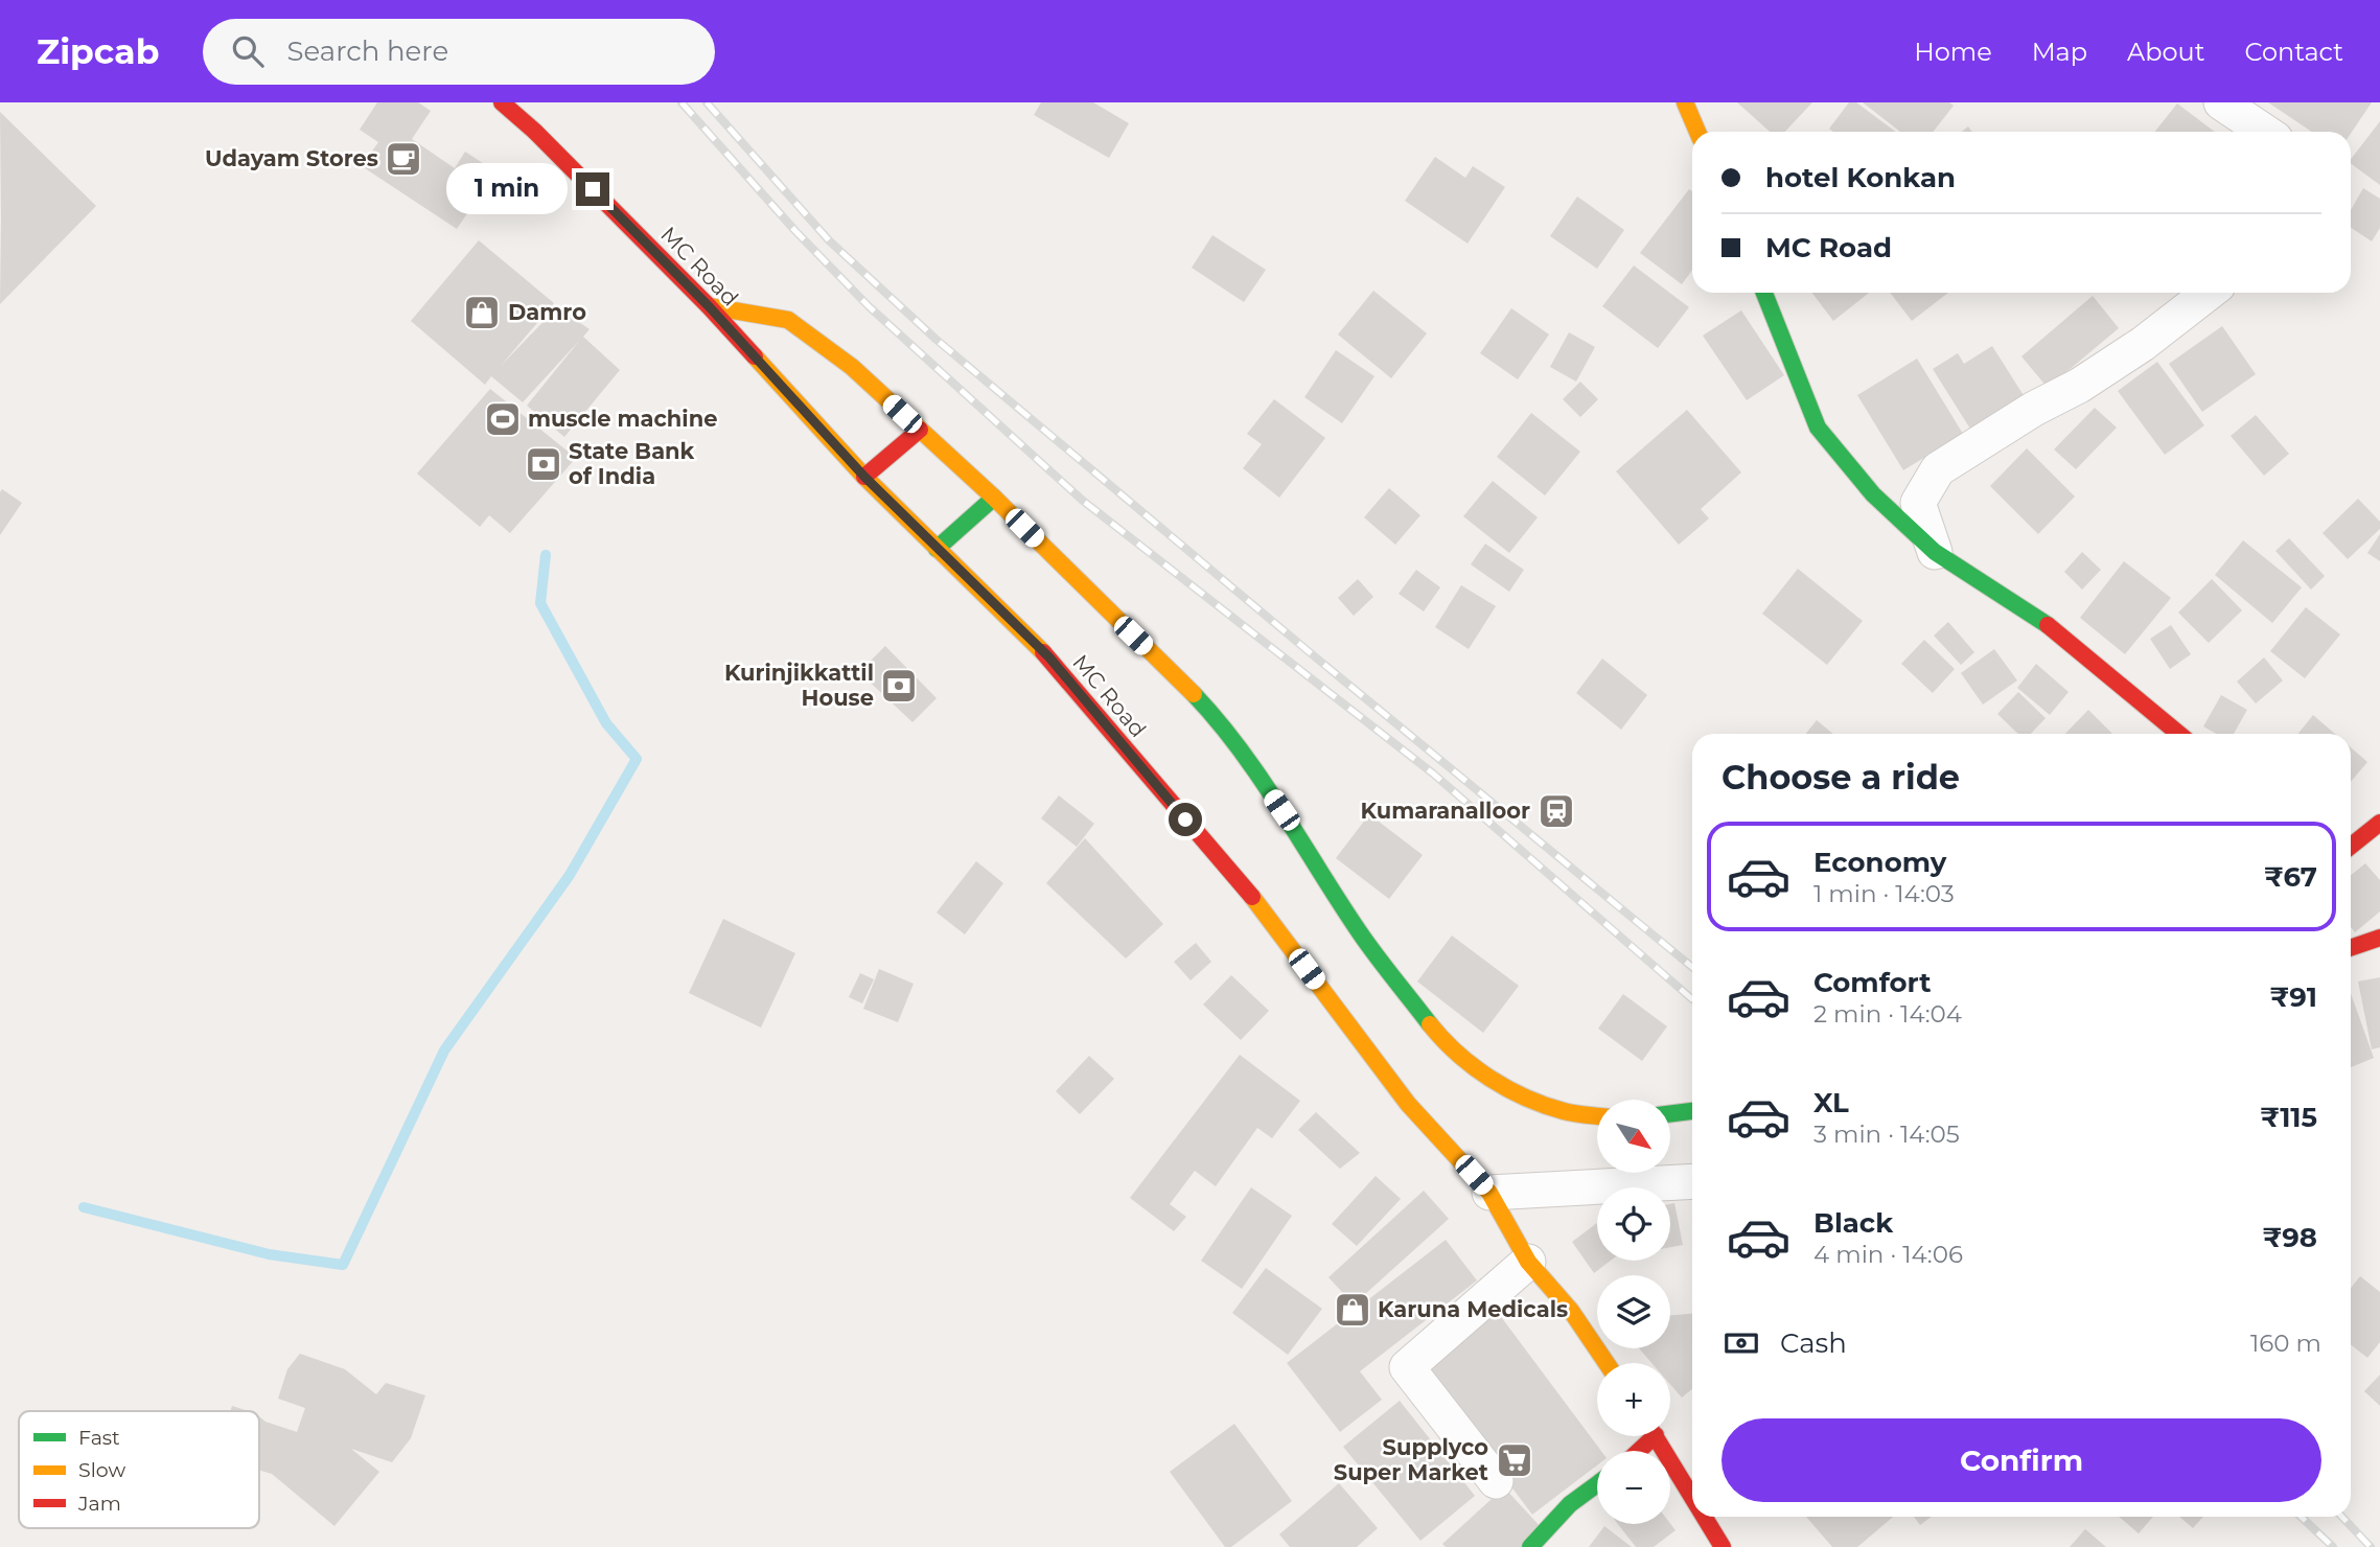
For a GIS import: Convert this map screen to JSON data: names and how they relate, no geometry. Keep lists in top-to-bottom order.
{
  "streets": {
    "main road": ["MC Road"]
  },
  "places": {
    "cafe": ["Udayam Stores"],
    "shop": ["Damro", "Karuna Medicals"],
    "sports": ["muscle machine"],
    "bank": ["State Bank of India", "Kurinjikkattil House"],
    "station": ["Kumaranalloor"],
    "supermarket": ["Supplyco Super Market"]
  },
  "legend": ["Fast", "Slow", "Jam"],
  "north": "bottom right",
  "page": {
    "header": "Zipcab",
    "search": "Search here",
    "nav": [
      "Home",
      "Map",
      "About",
      "Contact"
    ],
    "banner": ["hotel Konkan", "MC Road"],
    "bubble": "1 min",
    "heading": "Choose a ride",
    "list": [
      {
        "name": "Economy",
        "note": "1 min · 14:03",
        "value": "₹67"
      },
      {
        "name": "Comfort",
        "note": "2 min · 14:04",
        "value": "₹91"
      },
      {
        "name": "XL",
        "note": "3 min · 14:05",
        "value": "₹115"
      },
      {
        "name": "Black",
        "note": "4 min · 14:06",
        "value": "₹98"
      }
    ],
    "map_buttons": ["+", "−"],
    "pay": ["Cash", "160 m"],
    "buttons": "Confirm"
  }
}
